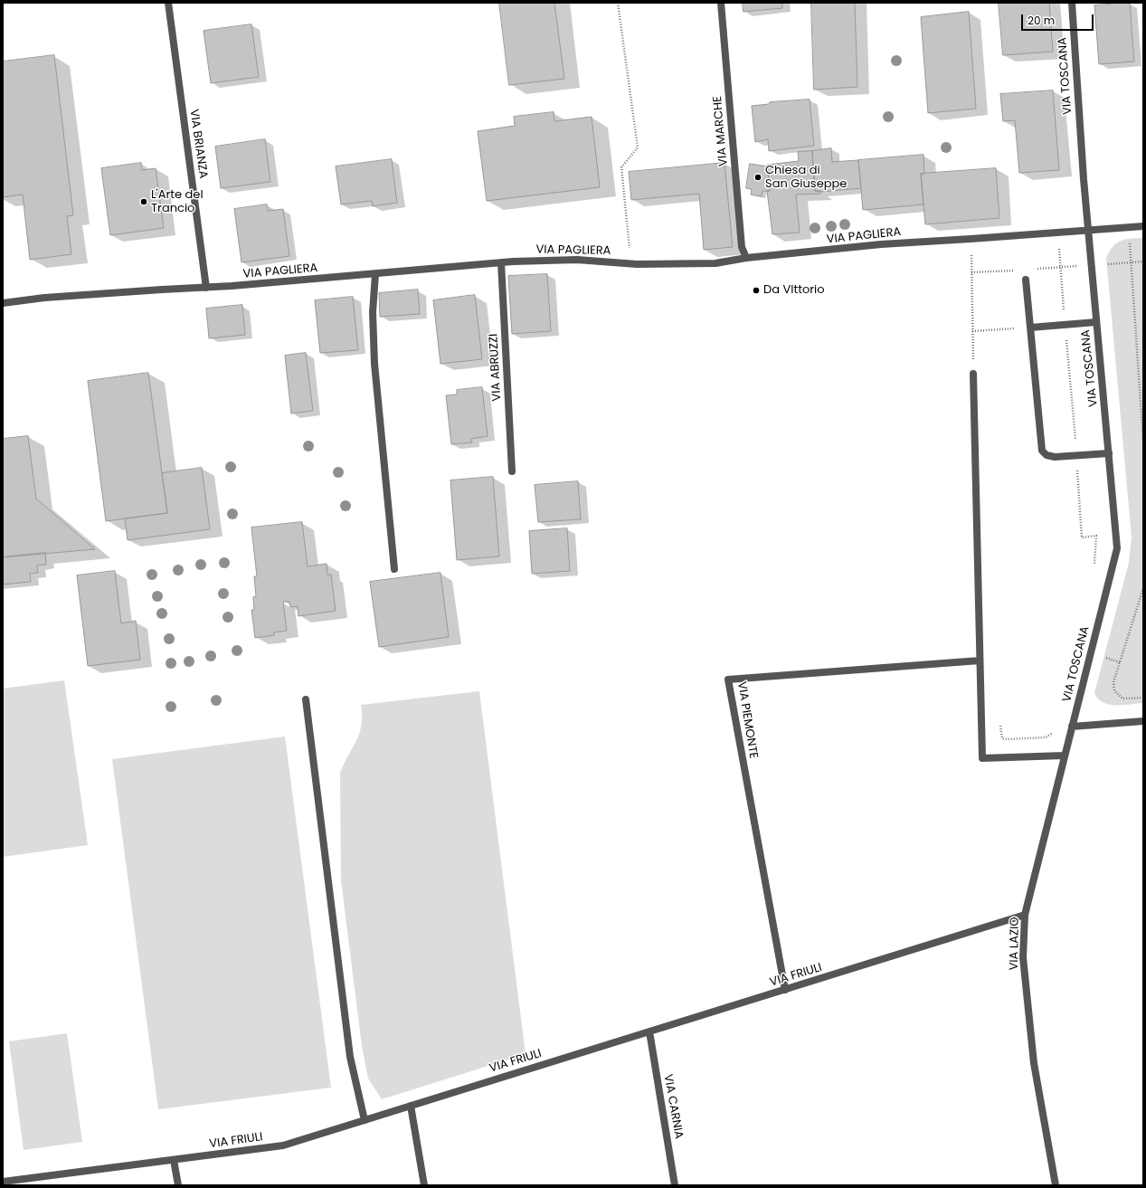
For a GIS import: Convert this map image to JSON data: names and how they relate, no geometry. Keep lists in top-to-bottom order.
{
  "streets": {
    "street": [
      "VIA TOSCANA",
      "VIA MARCHE",
      "VIA BRIANZA",
      "VIA PAGLIERA",
      "VIA ABRUZZI",
      "VIA PIEMONTE",
      "VIA LAZIO",
      "VIA FRIULI",
      "VIA CARNIA"
    ]
  },
  "crossings": [
    ["VIA TOSCANA", "VIA PAGLIERA"],
    ["VIA TOSCANA", "VIA LAZIO"],
    ["VIA MARCHE", "VIA PAGLIERA"],
    ["VIA BRIANZA", "VIA PAGLIERA"],
    ["VIA PAGLIERA", "VIA ABRUZZI"],
    ["VIA PIEMONTE", "VIA FRIULI"],
    ["VIA LAZIO", "VIA FRIULI"],
    ["VIA FRIULI", "VIA CARNIA"]
  ],
  "places": ["Chiesa di San Giuseppe", "L'Arte del Trancio", "Da VIttorio"],
  "scale_bar": "20 m"
}
